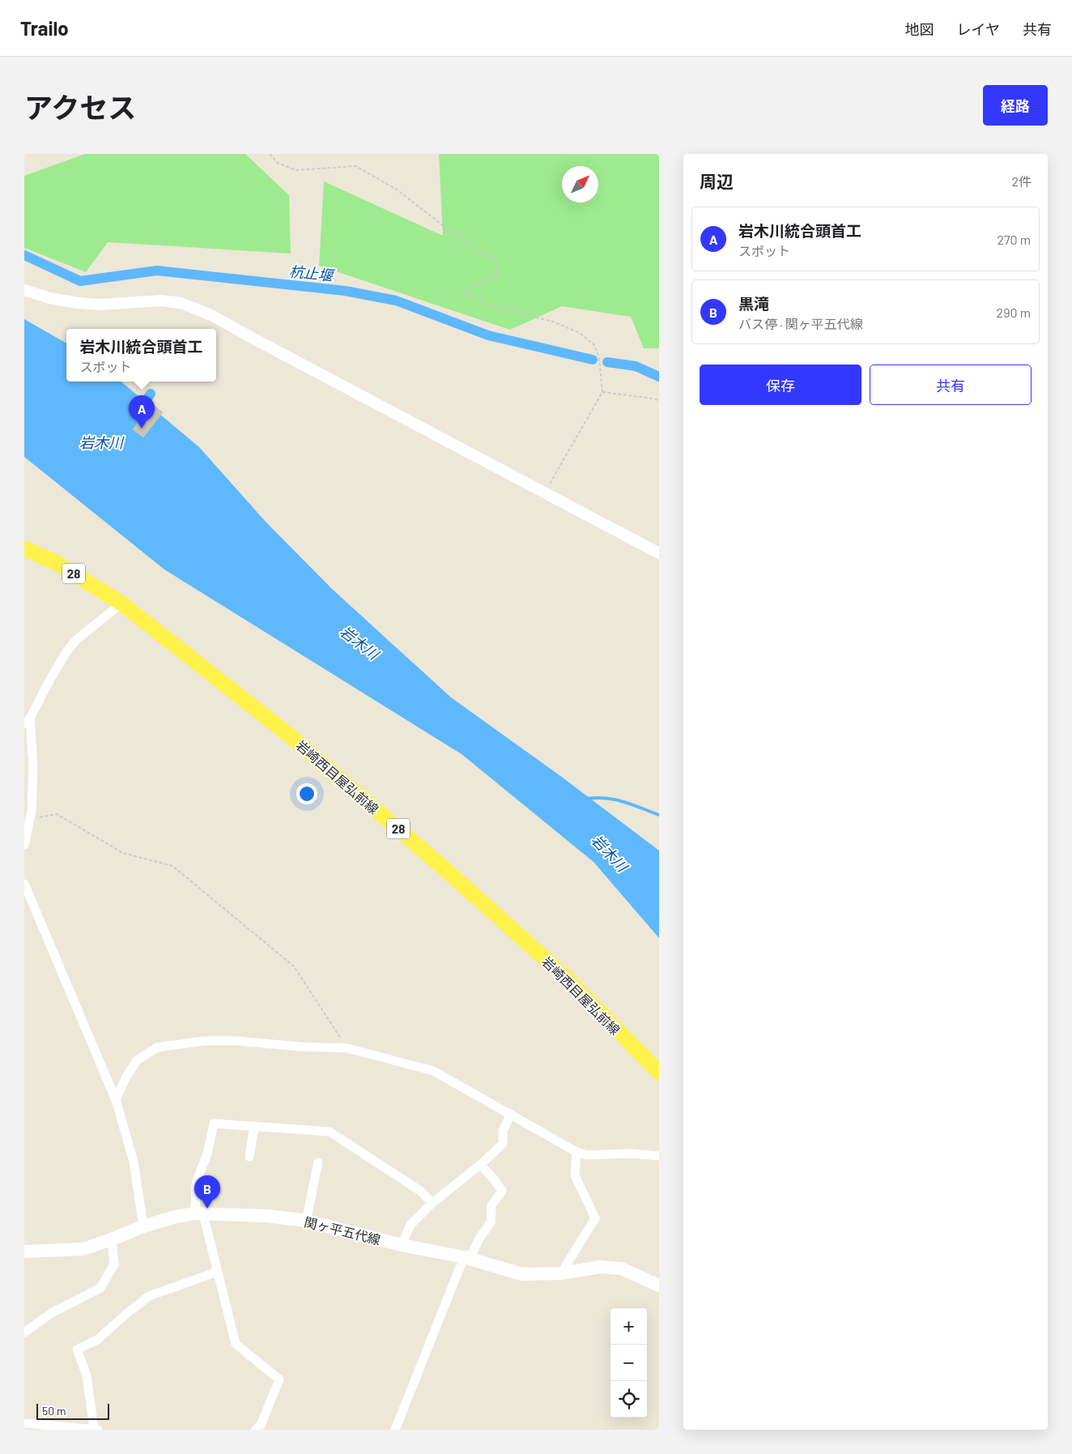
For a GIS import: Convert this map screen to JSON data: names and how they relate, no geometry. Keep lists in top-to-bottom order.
{
  "streets": {
    "main road": ["28", "岩崎西目屋弘前線", "関ヶ平五代線"]
  },
  "water": ["杭止堰", "岩木川"],
  "scale_bar": "50 m",
  "north": "top right",
  "page": {
    "header": "Trailo",
    "nav": ["地図", "レイヤ", "共有"],
    "title": "アクセス",
    "buttons": [
      "経路",
      ["保存", "共有"]
    ],
    "heading": ["周辺", "2件"],
    "list": [
      {
        "mark": "A",
        "name": "岩木川統合頭首工",
        "note": "スポット",
        "value": "270 m"
      },
      {
        "mark": "B",
        "name": "黒滝",
        "note": "バス停 · 関ヶ平五代線",
        "value": "290 m"
      }
    ],
    "popup": ["岩木川統合頭首工", "スポット"],
    "pins": ["A", "B"],
    "map_buttons": ["+", "−"],
    "scale": "50 m"
  }
}
